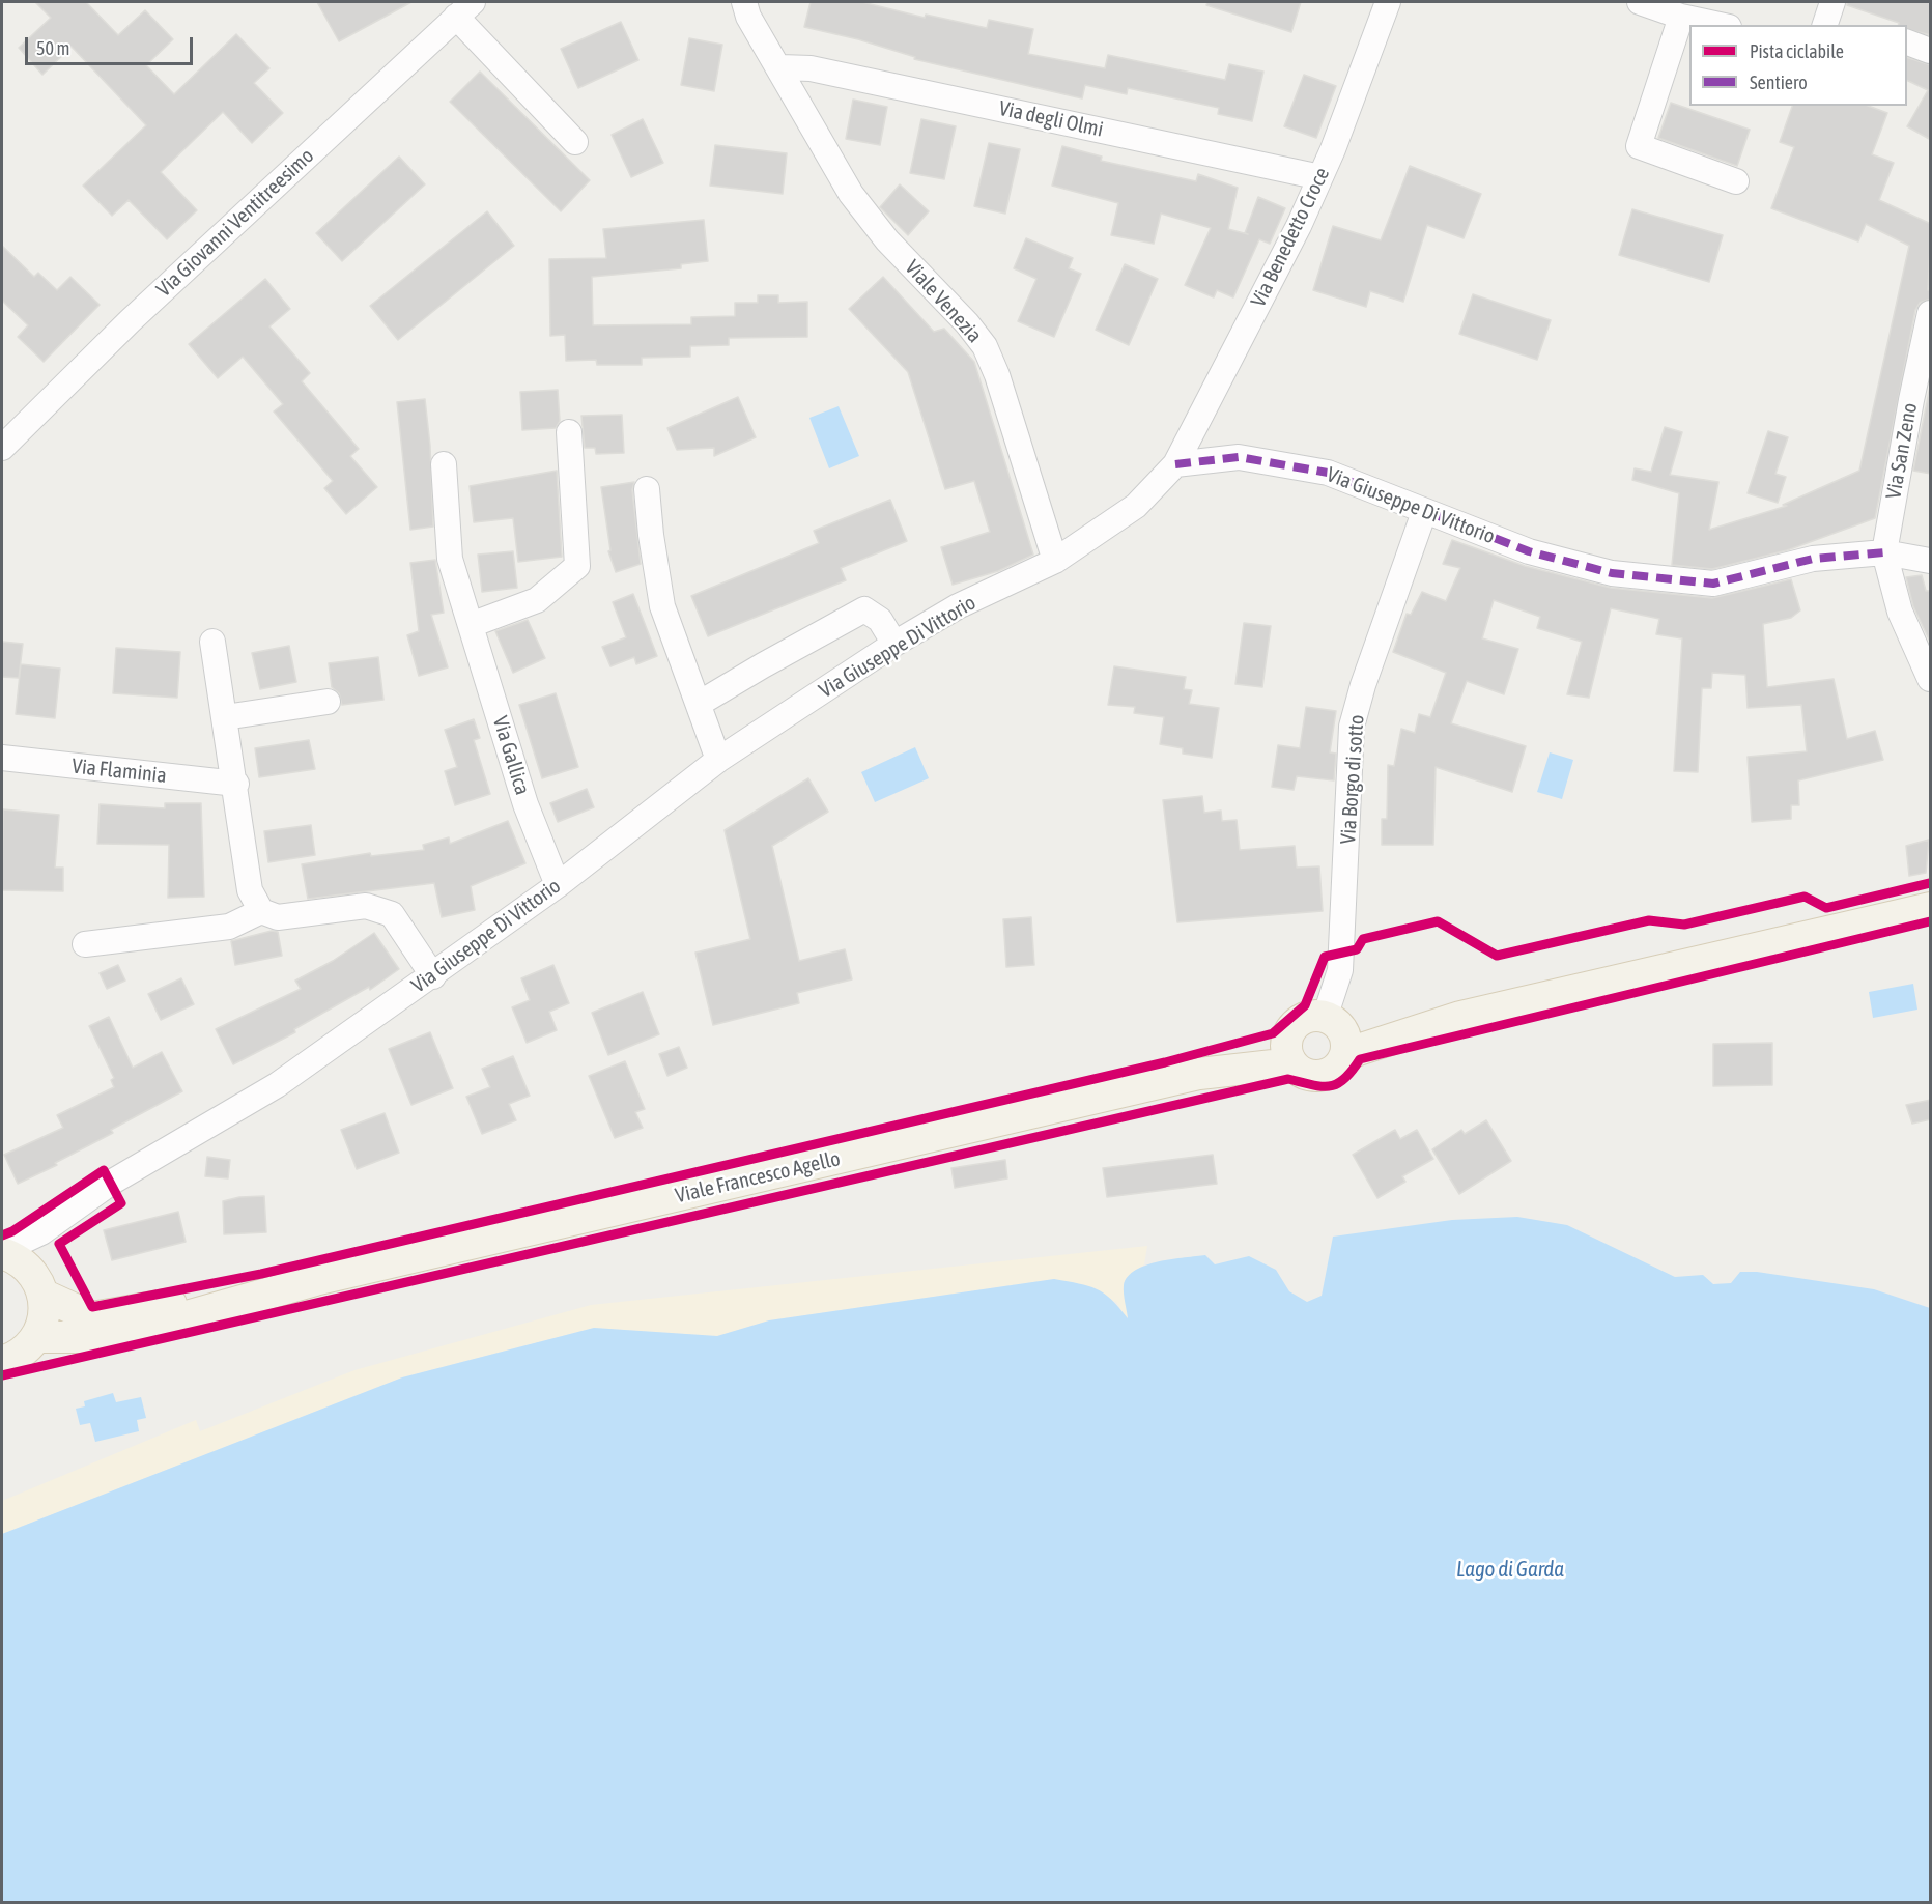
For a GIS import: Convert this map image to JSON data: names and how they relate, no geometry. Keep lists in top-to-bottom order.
{
  "streets": {
    "main road": ["Viale Francesco Agello"],
    "street": [
      "Via degli Olmi",
      "Via Giovanni Ventitreesimo",
      "Via Benedetto Croce",
      "Viale Venezia",
      "Via San Zeno",
      "Via Giuseppe Di Vittorio",
      "Via Gallica",
      "Via Flaminia",
      "Via Borgo di sotto"
    ]
  },
  "crossings": [
    ["Via degli Olmi", "Via Benedetto Croce"],
    ["Via degli Olmi", "Viale Venezia"],
    ["Via Benedetto Croce", "Via Giuseppe Di Vittorio"],
    ["Viale Venezia", "Via Giuseppe Di Vittorio"],
    ["Via San Zeno", "Via Giuseppe Di Vittorio"],
    ["Via Giuseppe Di Vittorio", "Via Gallica"],
    ["Via Giuseppe Di Vittorio", "Via Borgo di sotto"],
    ["Via Giuseppe Di Vittorio", "Viale Francesco Agello"],
    ["Via Borgo di sotto", "Viale Francesco Agello"]
  ],
  "water": ["Lago di Garda"],
  "legend": ["Pista ciclabile", "Sentiero"],
  "scale_bar": "50 m"
}
